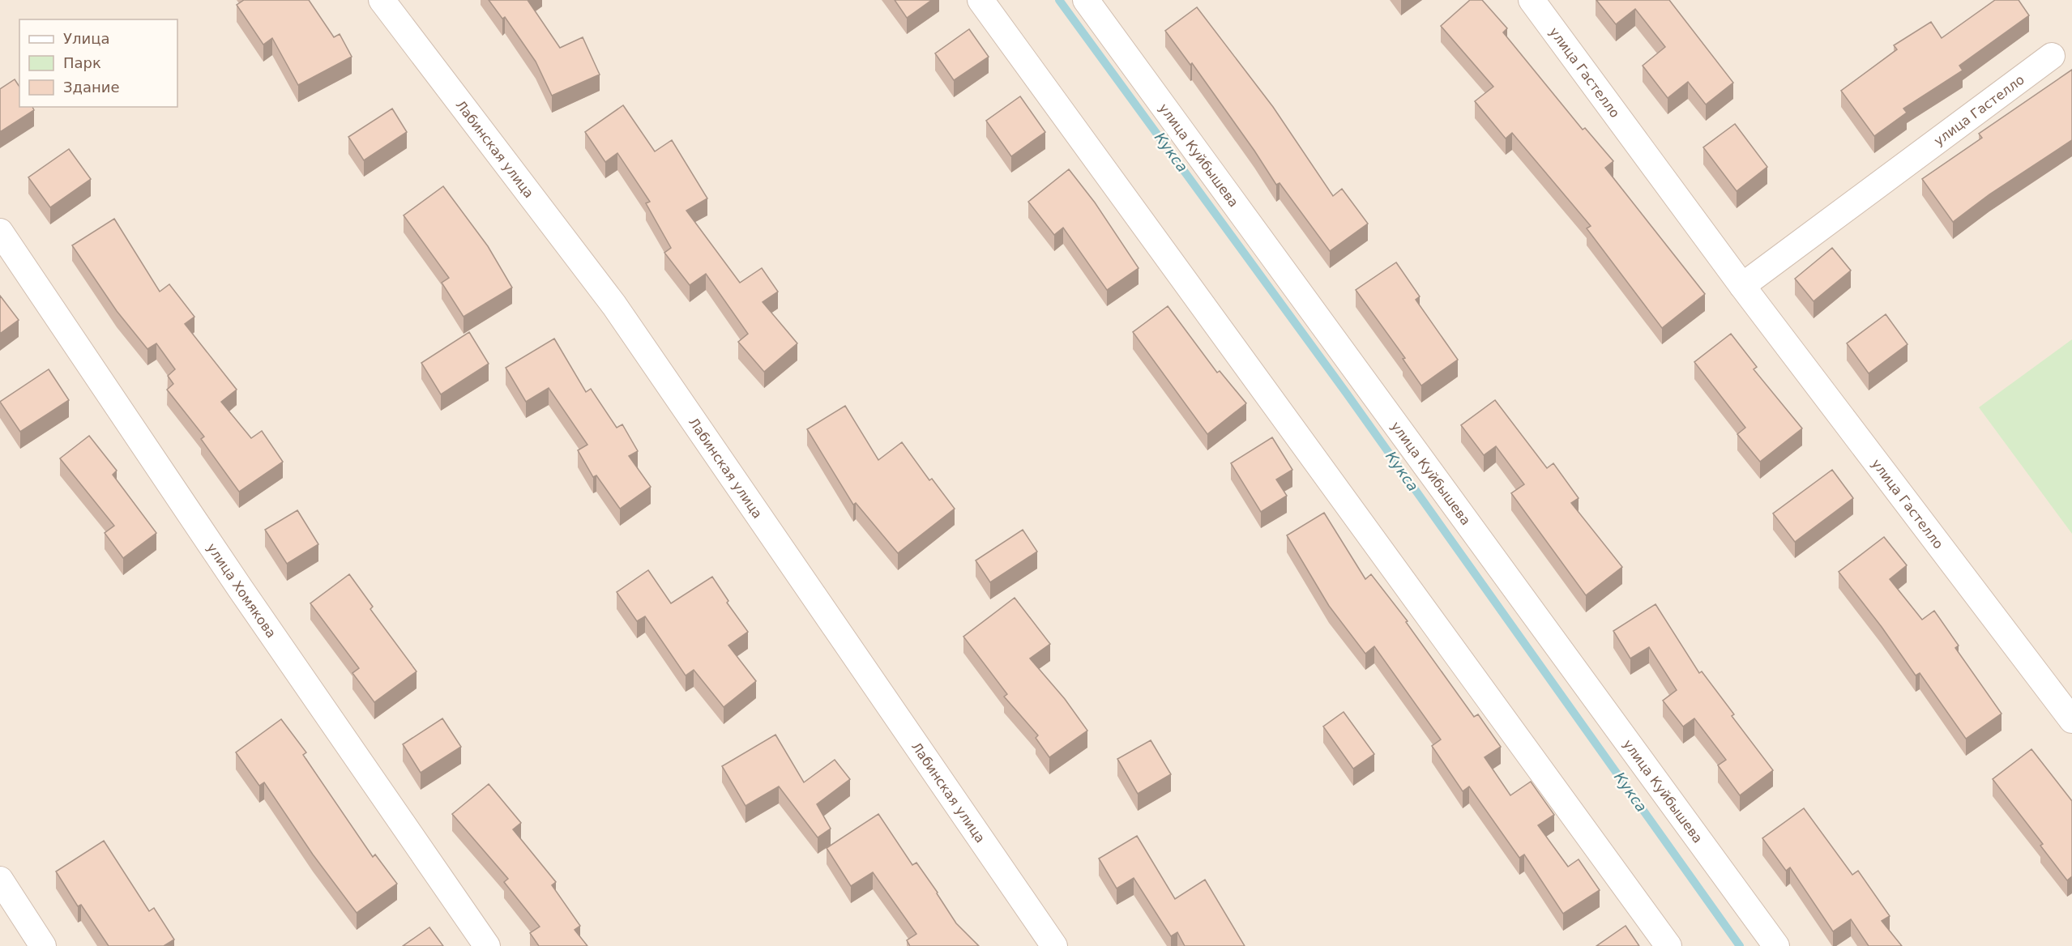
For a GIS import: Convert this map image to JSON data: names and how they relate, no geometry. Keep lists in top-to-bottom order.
{
  "streets": {
    "street": [
      "улица Гастелло",
      "Лабинская улица",
      "улица Куйбышева",
      "улица Хомякова"
    ]
  },
  "water": ["Кукса"],
  "legend": ["Улица", "Парк", "Здание"]
}
